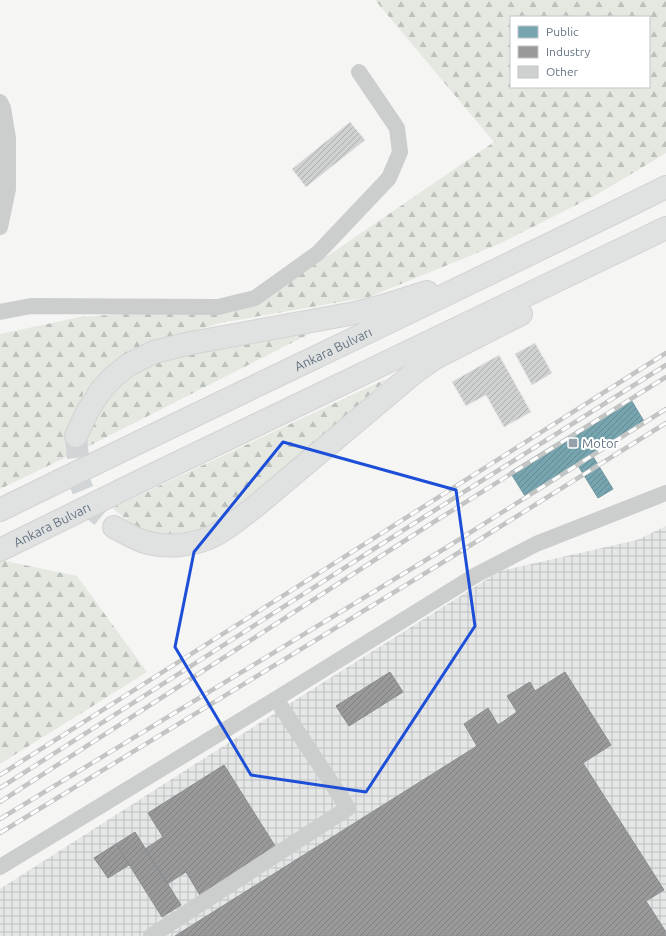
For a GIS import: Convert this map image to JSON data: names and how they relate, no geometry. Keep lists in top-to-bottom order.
{
  "streets": {
    "main road": ["Ankara Bulvarı"]
  },
  "places": {
    "transit": ["Motor"]
  },
  "legend": ["Public", "Industry", "Other"]
}
